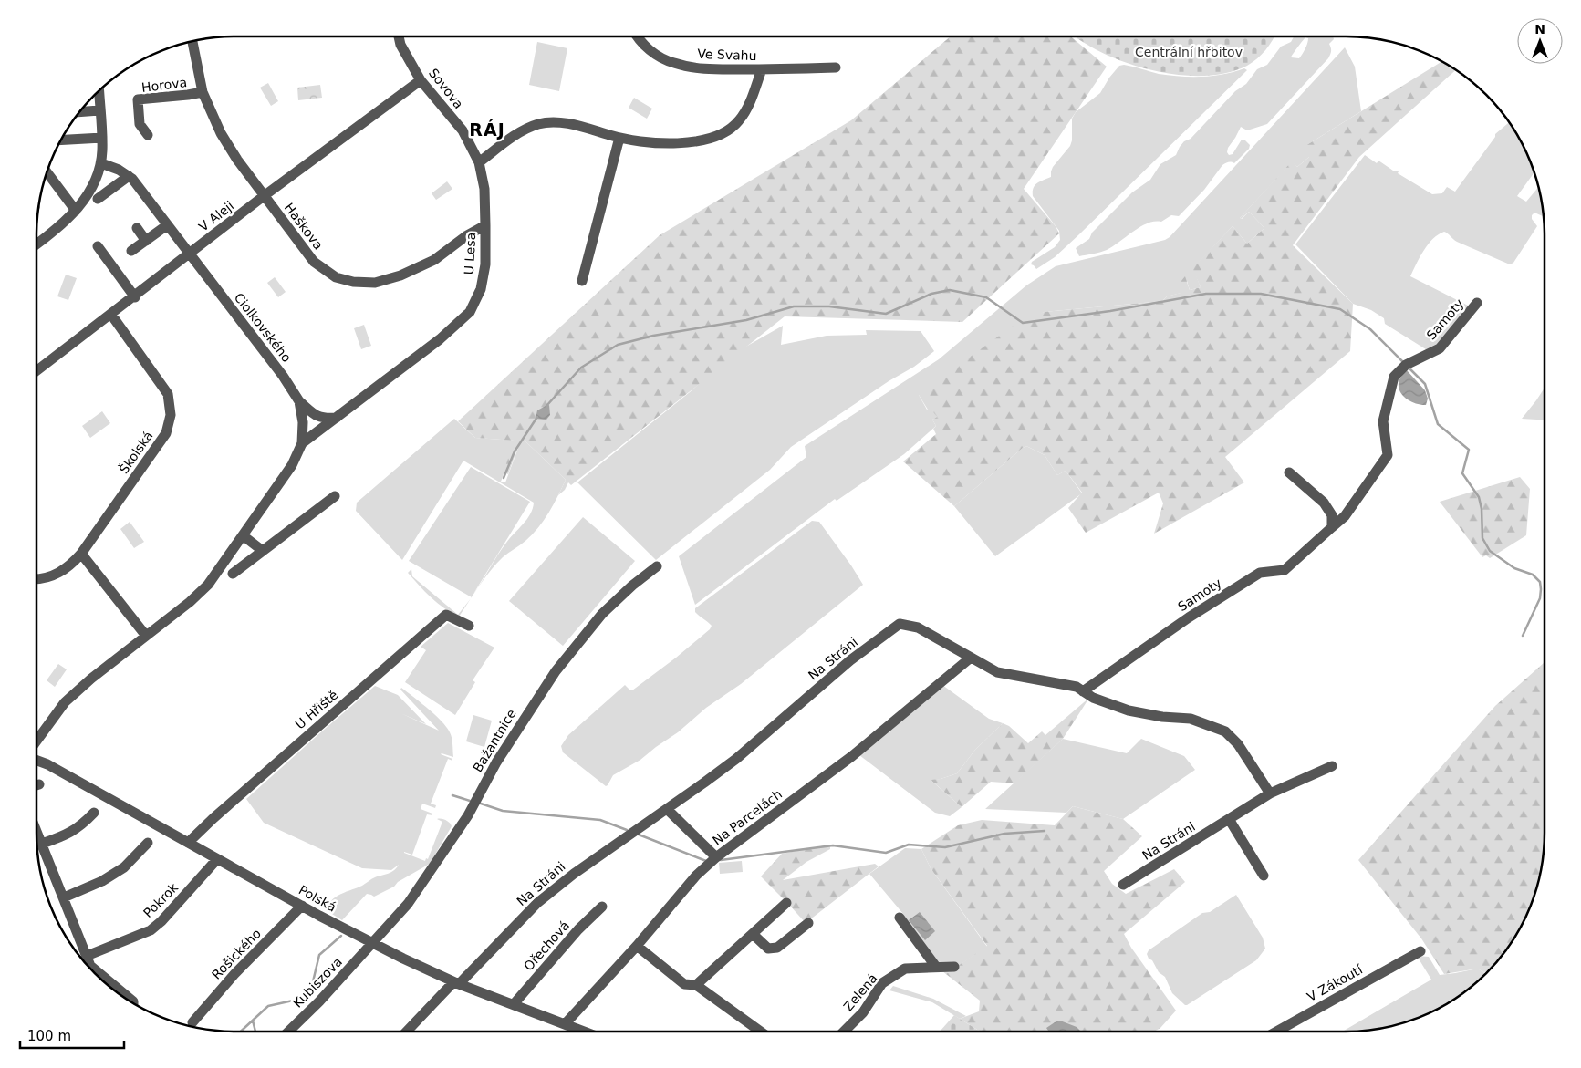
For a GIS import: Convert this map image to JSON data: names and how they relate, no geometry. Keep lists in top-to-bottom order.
{
  "streets": {
    "street": [
      "Ve Svahu",
      "Horova",
      "Sovova",
      "V Aleji",
      "Haškova",
      "U Lesa",
      "Samoty",
      "Ciolkovského",
      "Školská",
      "Na Stráni",
      "U Hřiště",
      "Bažantnice",
      "Na Parcelách",
      "Polská",
      "Pokrok",
      "Ořechová",
      "Rošického",
      "Kubiszova",
      "V Zákoutí",
      "Zelená"
    ]
  },
  "crossings": [
    ["Horova", "Haškova"],
    ["Sovova", "V Aleji"],
    ["Sovova", "U Lesa"],
    ["V Aleji", "Haškova"],
    ["V Aleji", "Ciolkovského"],
    ["V Aleji", "Školská"],
    ["Haškova", "U Lesa"],
    ["U Lesa", "Ciolkovského"],
    ["Samoty", "Na Stráni"],
    ["Na Stráni", "Na Parcelách"],
    ["Na Stráni", "Polská"],
    ["U Hřiště", "Polská"],
    ["Bažantnice", "Polská"],
    ["Bažantnice", "Kubiszova"],
    ["Na Parcelách", "Polská"],
    ["Polská", "Pokrok"],
    ["Polská", "Ořechová"],
    ["Polská", "Rošického"],
    ["Polská", "Kubiszova"]
  ],
  "districts": ["RÁJ"],
  "parks": ["Centrální hřbitov"],
  "scale_bar": "100 m",
  "north": "top"
}
